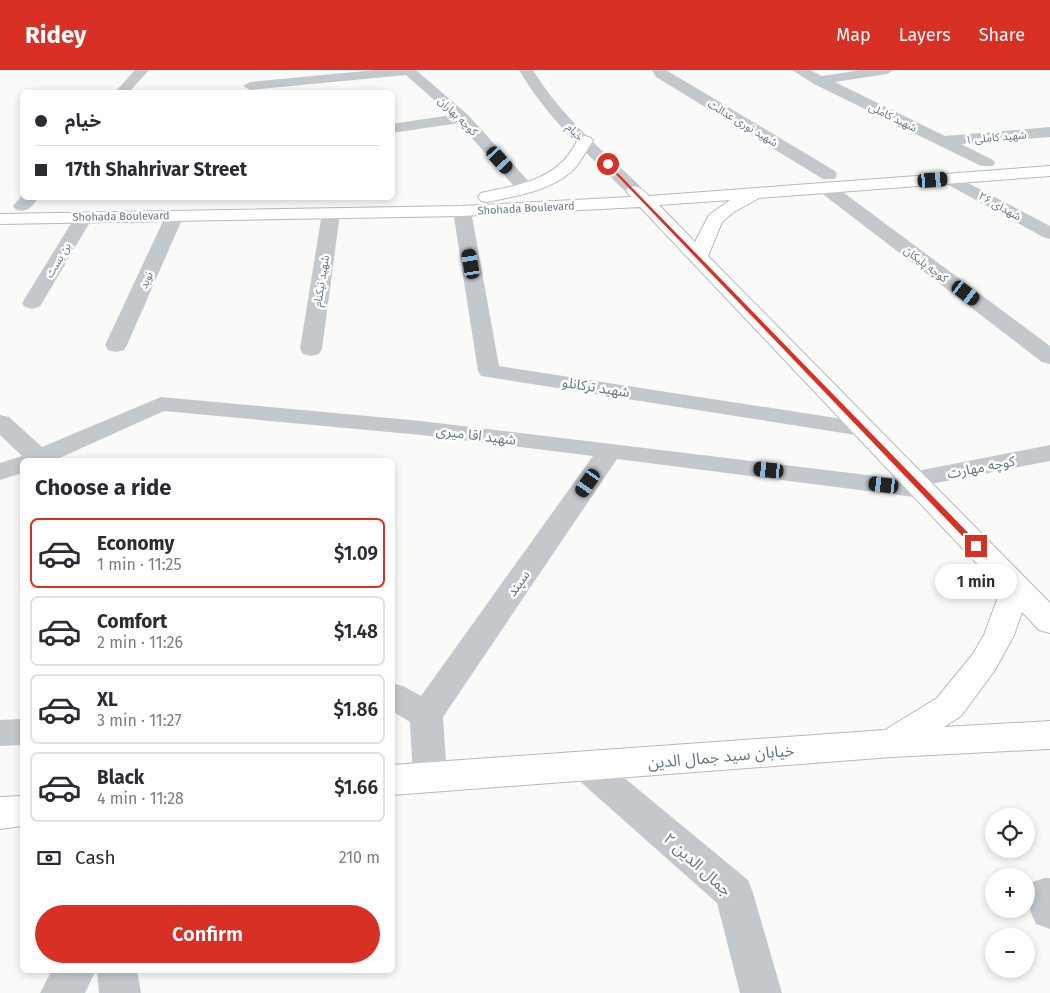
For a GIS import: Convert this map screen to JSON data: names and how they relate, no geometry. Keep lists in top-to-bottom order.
{
  "streets": {
    "main road": ["Shohada Boulevard", "خیابان سید جمال الدین"],
    "street": [
      "کوچه بهاران",
      "شهید کاملی",
      "شهید نوری عدالت",
      "خیام",
      "شهید کاملی ۱",
      "شهدای ۲۶",
      "بن بست",
      "کوچه پلیکان",
      "نوید",
      "شهید نیکنام",
      "شهید ترکانلو",
      "شهید اقا میری",
      "کوچه مهارت",
      "سپند",
      "جمال الدین ۲"
    ]
  },
  "crossings": [
    ["کوچه بهاران", "Shohada Boulevard"],
    ["شهید کاملی", "شهید کاملی ۱"],
    ["شهید کاملی", "Shohada Boulevard"],
    ["شهید نوری عدالت", "Shohada Boulevard"],
    ["شهید نوری عدالت", "کوچه پلیکان"],
    ["خیام", "Shohada Boulevard"],
    ["شهدای ۲۶", "Shohada Boulevard"],
    ["Shohada Boulevard", "بن بست"],
    ["Shohada Boulevard", "کوچه پلیکان"],
    ["Shohada Boulevard", "نوید"],
    ["Shohada Boulevard", "شهید نیکنام"],
    ["Shohada Boulevard", "شهید ترکانلو"],
    ["شهید اقا میری", "کوچه مهارت"],
    ["شهید اقا میری", "سپند"],
    ["خیابان سید جمال الدین", "جمال الدین ۲"]
  ],
  "page": {
    "header": "Ridey",
    "nav": ["Map", "Layers", "Share"],
    "banner": ["خیام", "17th Shahrivar Street"],
    "heading": "Choose a ride",
    "list": [
      {
        "name": "Economy",
        "note": "1 min · 11:25",
        "value": "$1.09"
      },
      {
        "name": "Comfort",
        "note": "2 min · 11:26",
        "value": "$1.48"
      },
      {
        "name": "XL",
        "note": "3 min · 11:27",
        "value": "$1.86"
      },
      {
        "name": "Black",
        "note": "4 min · 11:28",
        "value": "$1.66"
      }
    ],
    "bubble": "1 min",
    "map_buttons": ["+", "−"],
    "pay": ["Cash", "210 m"],
    "buttons": "Confirm"
  }
}
